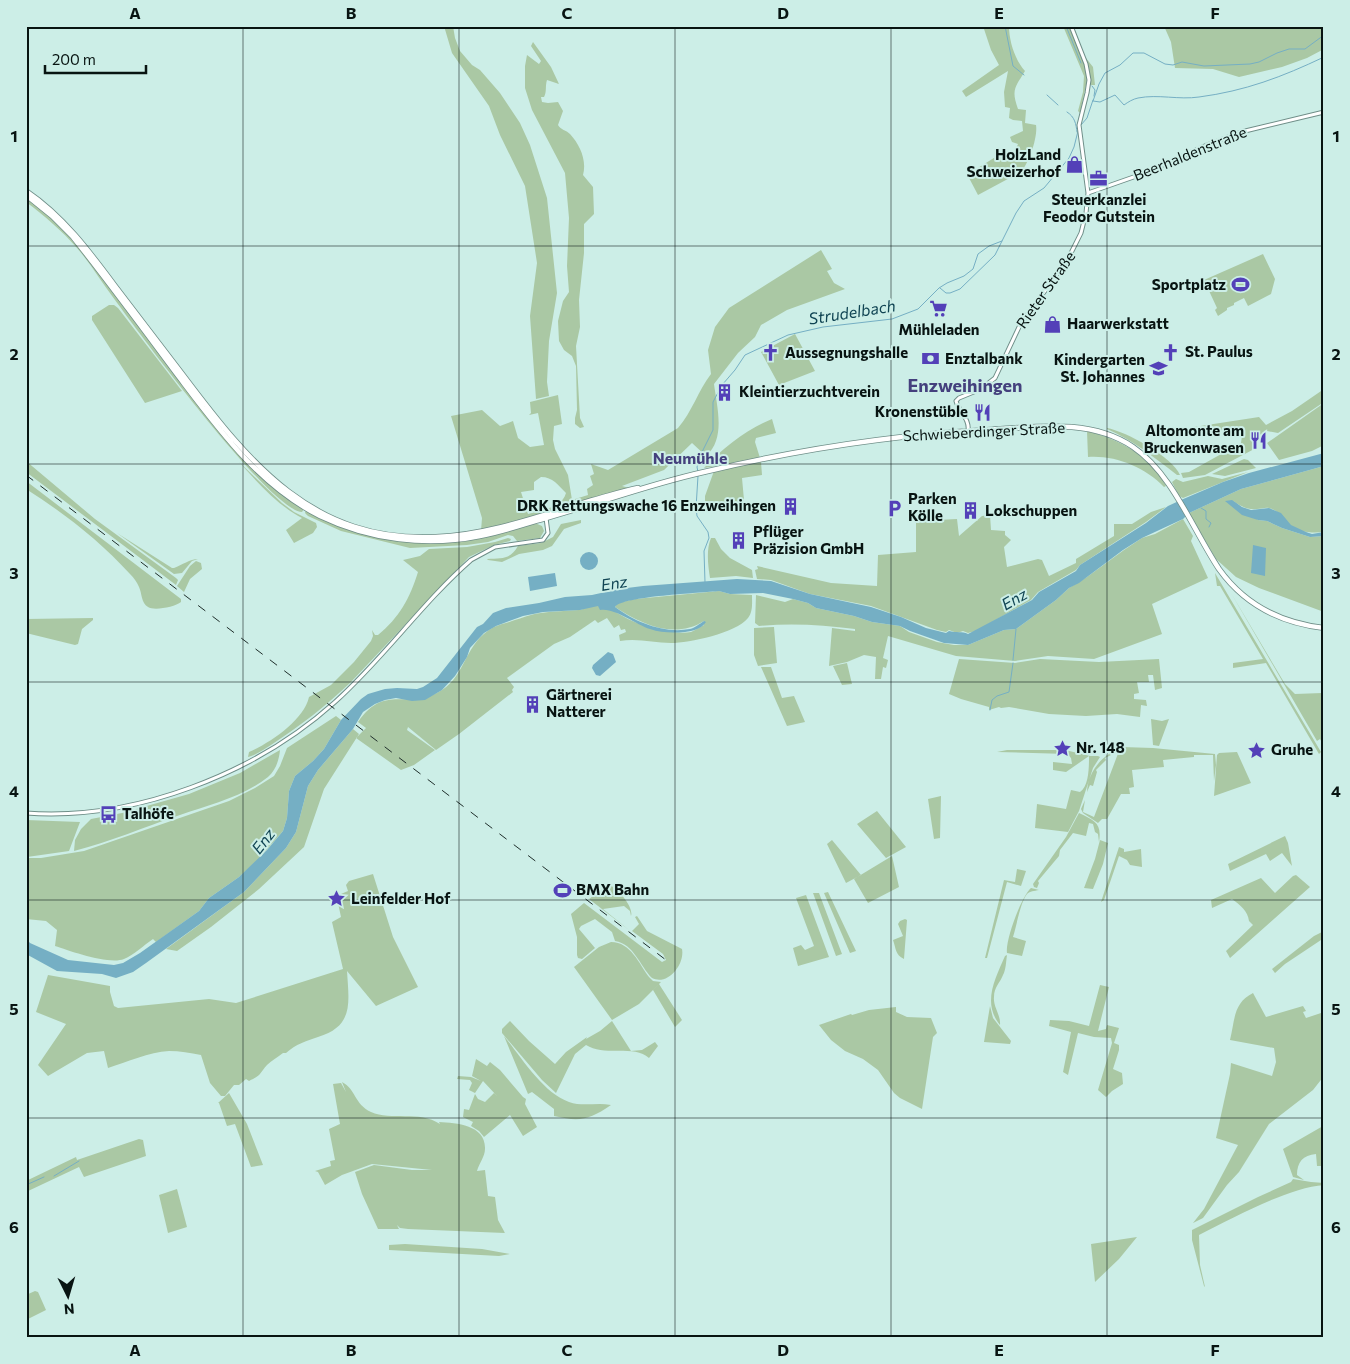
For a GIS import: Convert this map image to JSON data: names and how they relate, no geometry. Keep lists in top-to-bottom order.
{
  "streets": {
    "main road": ["Schwieberdinger Straße"],
    "street": ["Beerhaldenstraße", "Rieter Straße"]
  },
  "crossings": [
    ["Beerhaldenstraße", "Rieter Straße"],
    ["Rieter Straße", "Schwieberdinger Straße"]
  ],
  "districts": ["Enzweihingen", "Neumühle"],
  "water": ["Strudelbach", "Enz"],
  "places": {
    "shop": ["HolzLand Schweizerhof", "Haarwerkstatt"],
    "office": ["Steuerkanzlei Feodor Gutstein"],
    "sports": ["Sportplatz", "BMX Bahn"],
    "supermarket": ["Mühleladen"],
    "church": ["St. Paulus", "Aussegnungshalle"],
    "bank": ["Enztalbank"],
    "school or university": ["Kindergarten St. Johannes"],
    "building": [
      "Kleintierzuchtverein",
      "DRK Rettungswache 16 Enzweihingen",
      "Lokschuppen",
      "Pflüger Präzision GmbH",
      "Gärtnerei Natterer"
    ],
    "restaurant": ["Kronenstüble", "Altomonte am Bruckenwasen"],
    "parking": ["Parken Kölle"],
    "place": ["Nr. 148", "Gruhe", "Leinfelder Hof"],
    "bus stop": ["Talhöfe"]
  },
  "scale_bar": "200 m",
  "north": "bottom",
  "grid": {
    "columns": [
      "A",
      "B",
      "C",
      "D",
      "E",
      "F"
    ],
    "rows": [
      "1",
      "2",
      "3",
      "4",
      "5",
      "6"
    ]
  }
}
